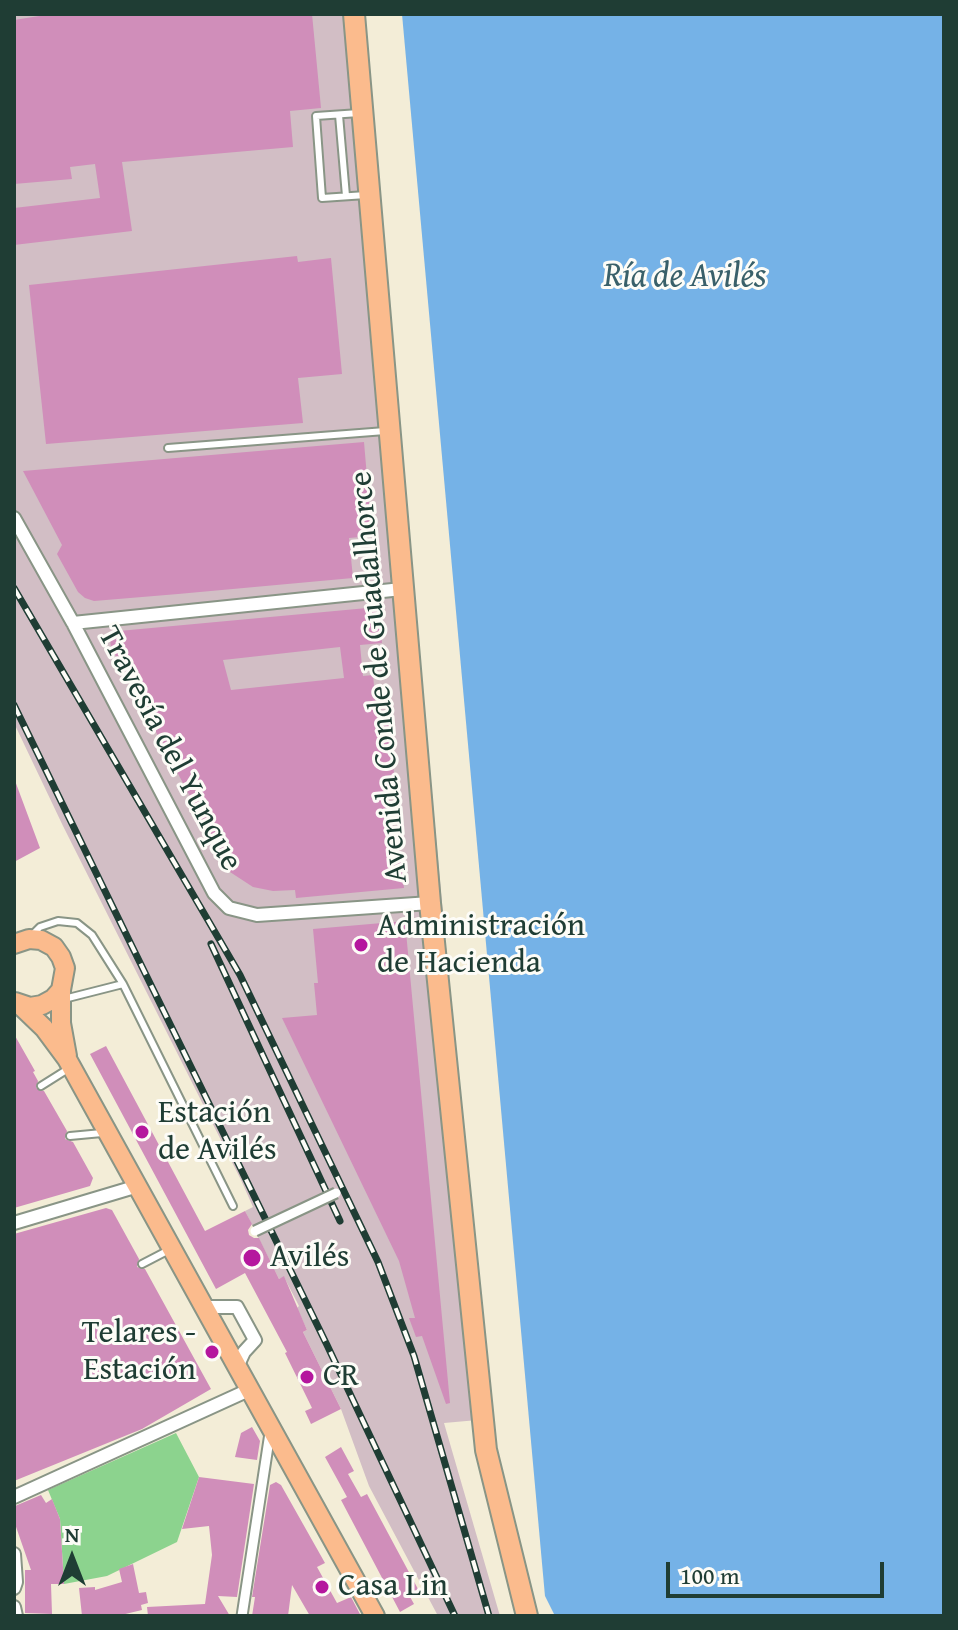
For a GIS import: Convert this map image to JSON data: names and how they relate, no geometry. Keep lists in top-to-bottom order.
{
  "streets": {
    "highway": ["Avenida Conde de Guadalhorce"],
    "street": ["Travesía del Yunque"]
  },
  "crossings": [
    ["Avenida Conde de Guadalhorce", "Travesía del Yunque"]
  ],
  "water": ["Ría de Avilés"],
  "places": [
    "Administración de Hacienda",
    "Estación de Avilés",
    "Avilés",
    "Telares - Estación",
    "CR",
    "Casa Lin"
  ],
  "scale_bar": "100 m",
  "north": "top"
}
